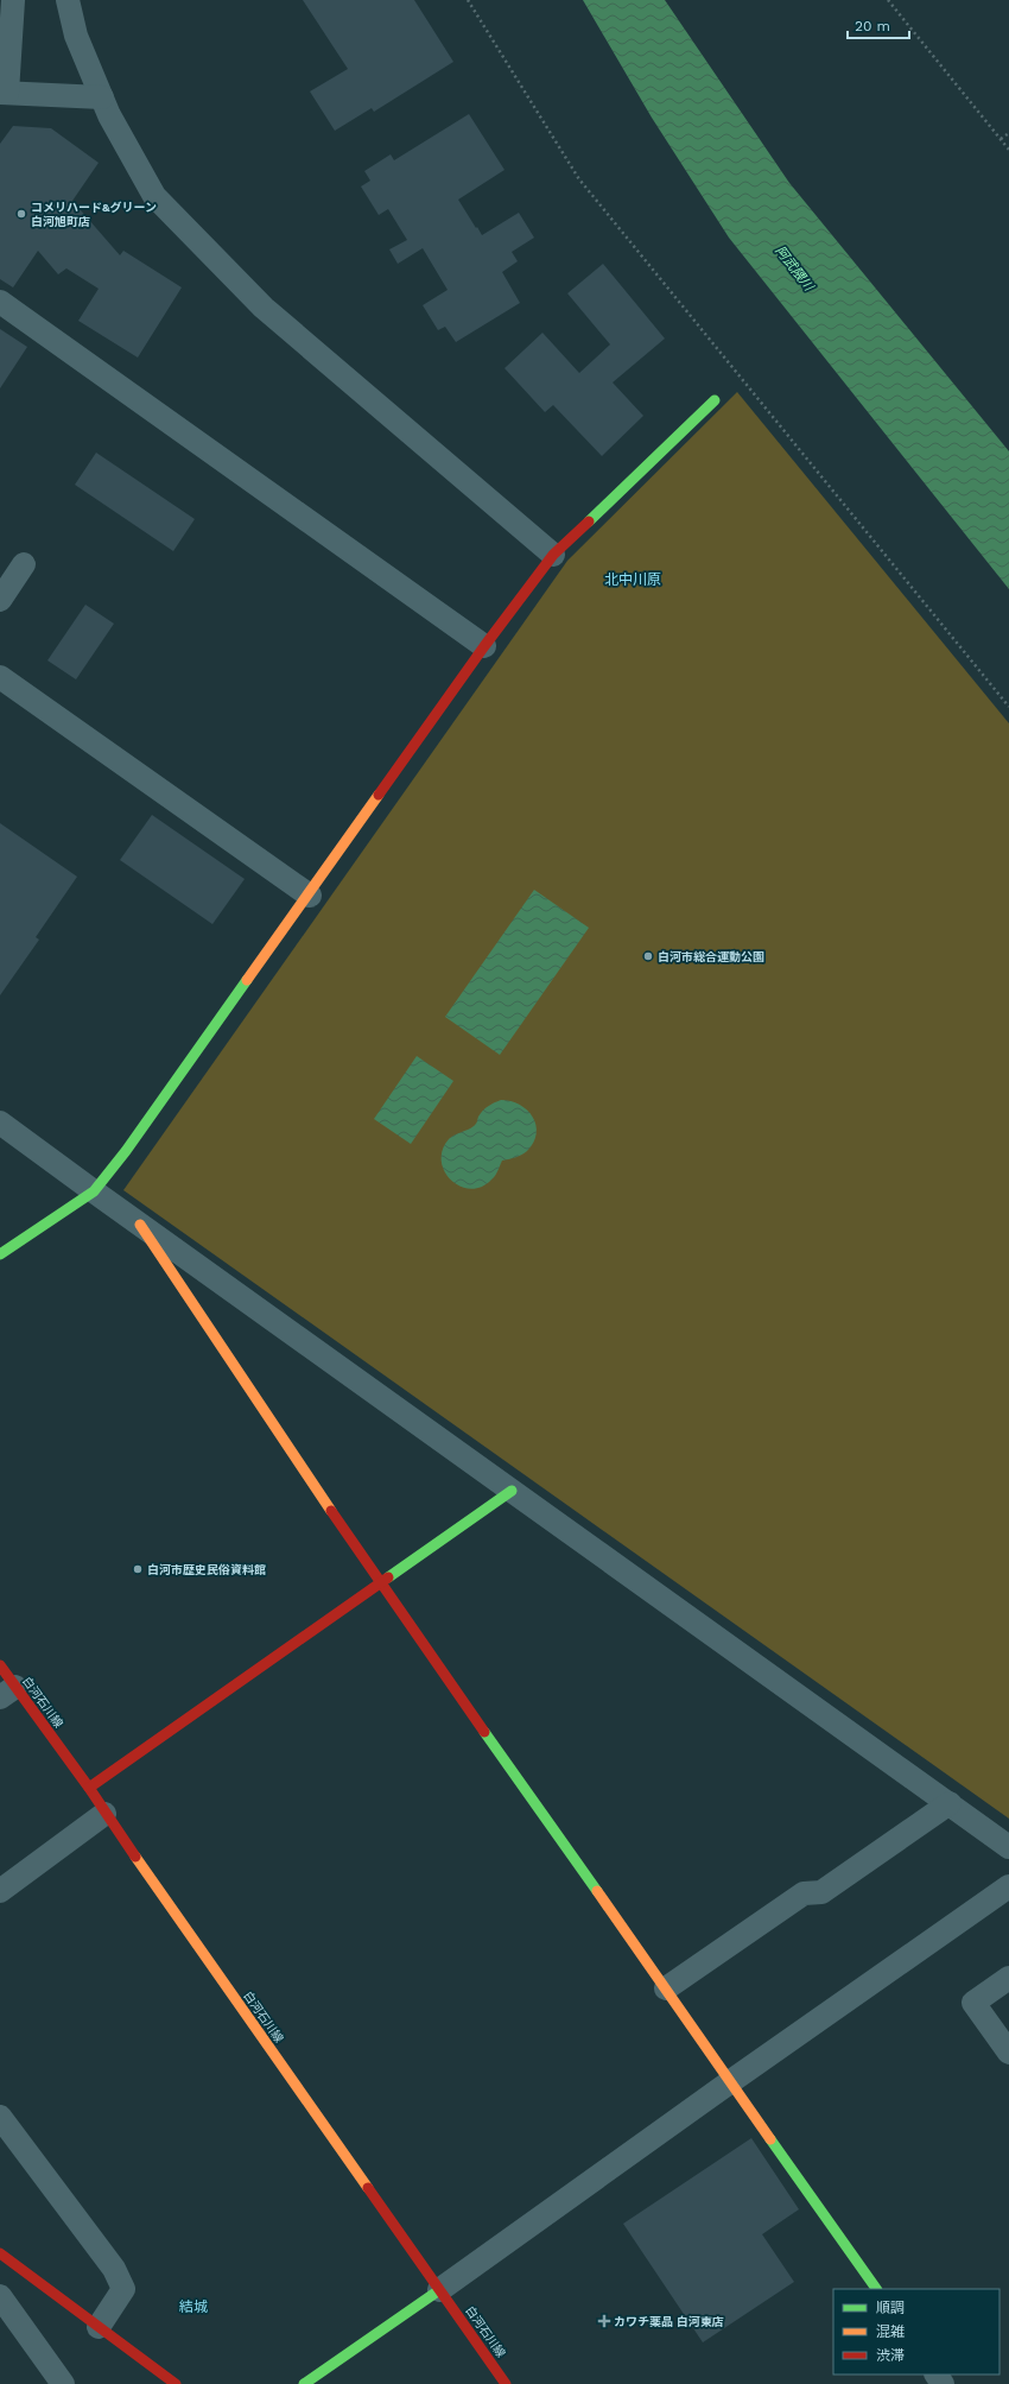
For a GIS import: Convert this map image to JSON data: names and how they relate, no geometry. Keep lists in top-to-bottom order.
{
  "streets": {
    "street": ["白河石川線"]
  },
  "districts": ["北中川原", "結城"],
  "water": ["阿武隈川"],
  "places": {
    "other": ["コメリハード&グリーン 白河旭町店", "白河市総合運動公園", "白河市歴史民俗資料館"],
    "health": ["カワチ薬品 白河東店"]
  },
  "legend": ["順調", "混雑", "渋滞"],
  "scale_bar": "20 m"
}
